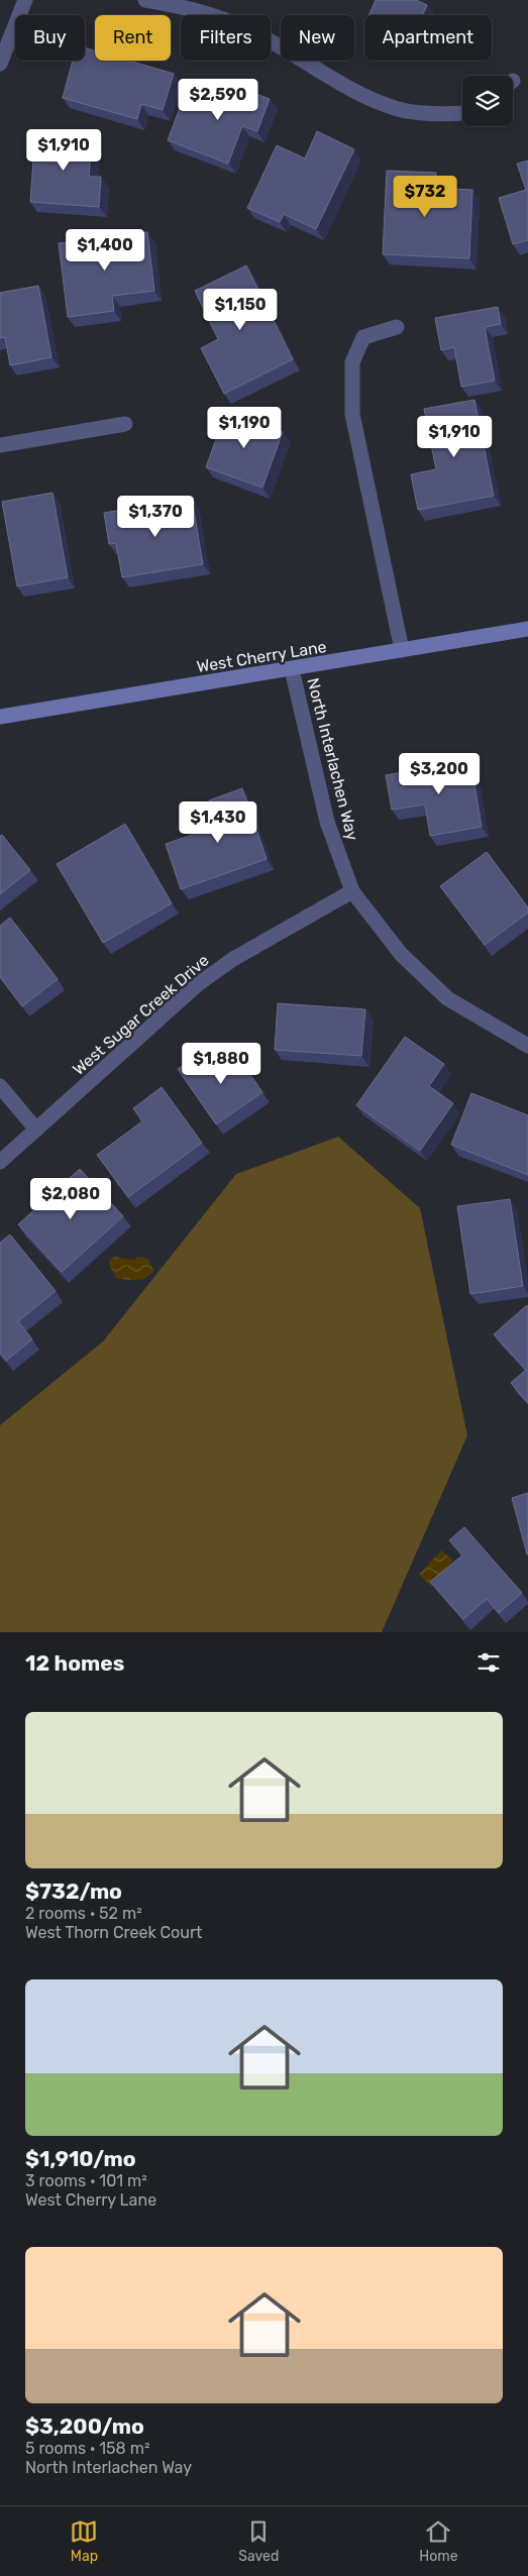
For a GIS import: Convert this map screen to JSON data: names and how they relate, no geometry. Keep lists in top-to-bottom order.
{
  "streets": {
    "main road": ["West Cherry Lane"],
    "street": ["North Interlachen Way", "West Sugar Creek Drive"]
  },
  "crossings": [
    ["West Cherry Lane", "North Interlachen Way"],
    ["North Interlachen Way", "West Sugar Creek Drive"]
  ],
  "page": {
    "chip": [
      "Buy",
      "Rent",
      "Filters",
      "New",
      "Apartment"
    ],
    "price": [
      "$2,590",
      "$1,910",
      "$732",
      "$1,400",
      "$1,150",
      "$1,190",
      "$1,910",
      "$1,370",
      "$3,200",
      "$1,430",
      "$1,880",
      "$2,080"
    ],
    "heading": "12 homes",
    "list": [
      {
        "name": "$732/mo",
        "note": "2 rooms · 52 m² · West Thorn Creek Court"
      },
      {
        "name": "$1,910/mo",
        "note": "3 rooms · 101 m² · West Cherry Lane"
      },
      {
        "name": "$3,200/mo",
        "note": "5 rooms · 158 m² · North Interlachen Way"
      }
    ],
    "tabs": ["Map", "Saved", "Home"]
  }
}
